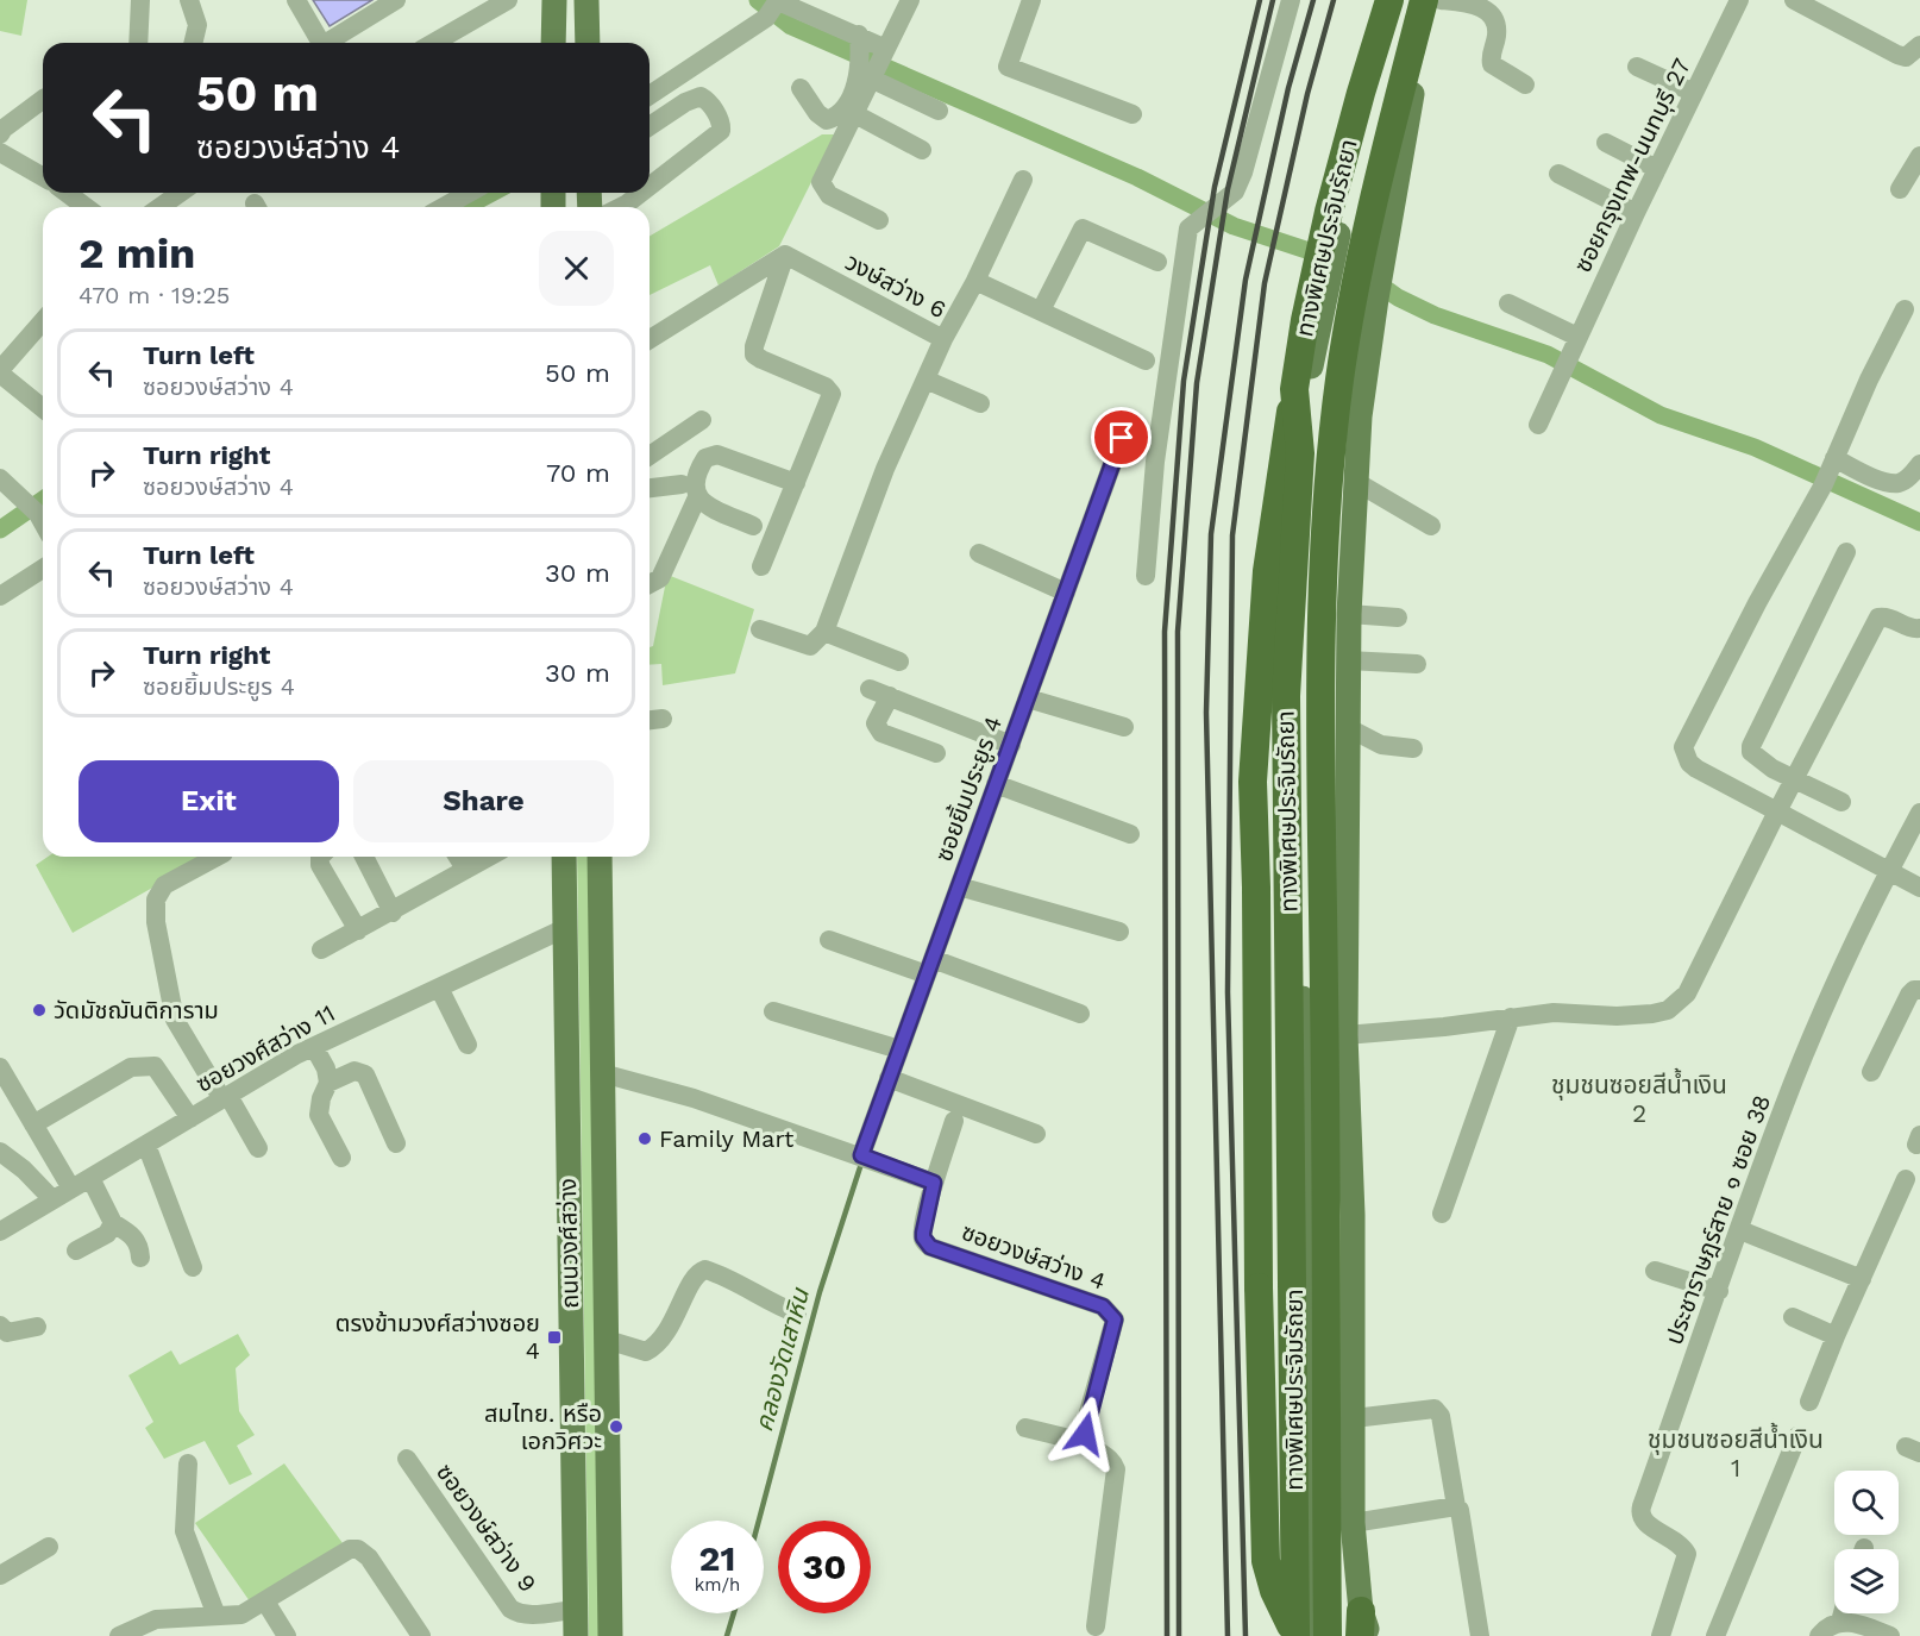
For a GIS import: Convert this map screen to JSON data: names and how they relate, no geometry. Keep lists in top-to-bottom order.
{
  "streets": {
    "highway": ["ทางพิเศษประจิมรัถยา"],
    "main road": ["ถนนวงศ์สว่าง"],
    "street": [
      "ซอยกรุงเทพ-นนทบุรี 27",
      "วงษ์สว่าง 6",
      "ซอยยิ้มประยูร 4",
      "ซอยวงศ์สว่าง 11",
      "ประชาราษฎร์สาย ๑ ซอย 38",
      "ซอยวงษ์สว่าง 4",
      "ซอยวงษ์สว่าง 9"
    ]
  },
  "crossings": [
    ["ซอยวงศ์สว่าง 11", "ถนนวงศ์สว่าง"],
    ["ถนนวงศ์สว่าง", "ซอยวงษ์สว่าง 9"]
  ],
  "districts": ["ชุมชนซอยสีน้ำเงิน 2", "ชุมชนซอยสีน้ำเงิน 1"],
  "water": ["คลองวัดเสาหิน"],
  "places": {
    "other": ["วัดมัชฌันติการาม", "Family Mart", "สมไทย. หรือ เอกวิศวะ"],
    "transit": ["ตรงข้ามวงศ์สว่างซอย 4"]
  },
  "page": {
    "turn": ["50 m", "ซอยวงษ์สว่าง 4"],
    "heading": ["2 min", "470 m · 19:25"],
    "list": [
      {
        "name": "Turn left",
        "note": "ซอยวงษ์สว่าง 4",
        "value": "50 m"
      },
      {
        "name": "Turn right",
        "note": "ซอยวงษ์สว่าง 4",
        "value": "70 m"
      },
      {
        "name": "Turn left",
        "note": "ซอยวงษ์สว่าง 4",
        "value": "30 m"
      },
      {
        "name": "Turn right",
        "note": "ซอยยิ้มประยูร 4",
        "value": "30 m"
      }
    ],
    "buttons": ["Exit", "Share"],
    "speed": "21 km/h",
    "limit": "30"
  }
}
